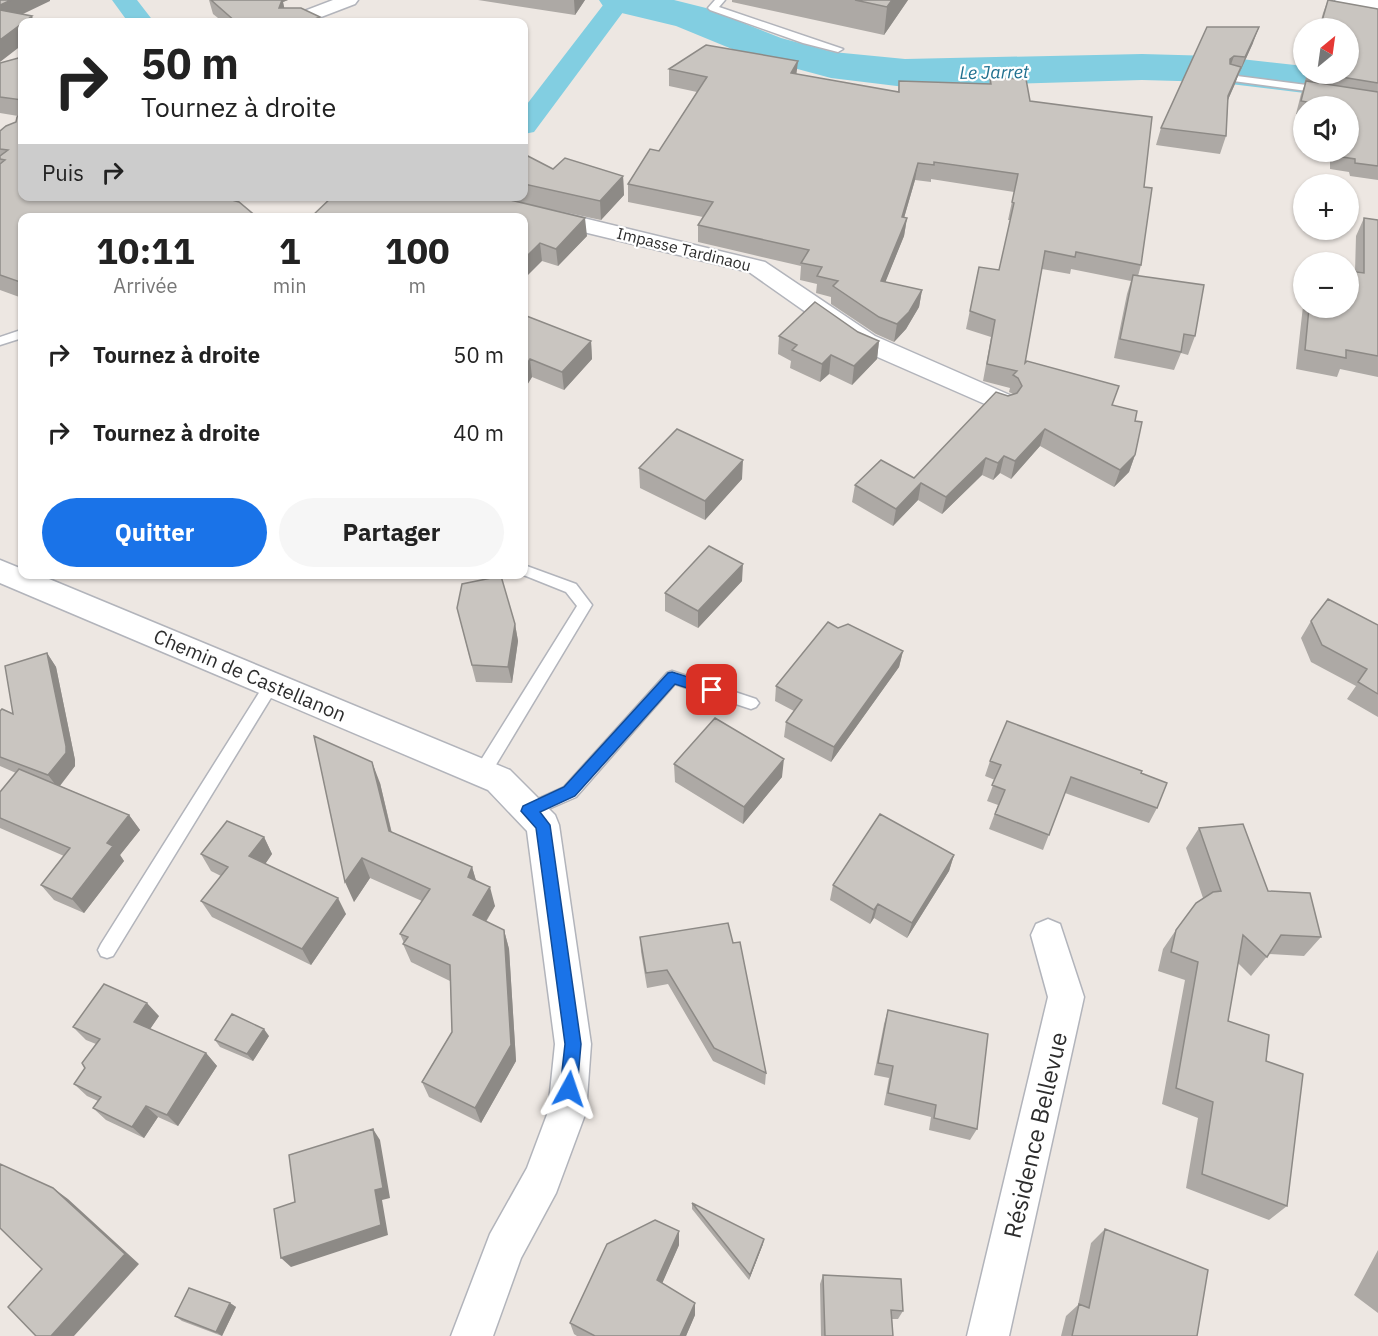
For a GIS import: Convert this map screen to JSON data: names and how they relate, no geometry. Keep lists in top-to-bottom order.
{
  "streets": {
    "street": ["Impasse Tardinaou", "Chemin de Castellanon", "Résidence Bellevue"]
  },
  "water": ["Le Jarret"],
  "north": "top right",
  "page": {
    "map_buttons": ["+", "−"],
    "turn": ["50 m", "Tournez à droite"],
    "then": "Puis",
    "eta": [
      "10:11",
      "Arrivée",
      "1",
      "min",
      "100",
      "m"
    ],
    "list": [
      {
        "name": "Tournez à droite",
        "value": "50 m"
      },
      {
        "name": "Tournez à droite",
        "value": "40 m"
      }
    ],
    "buttons": ["Quitter", "Partager"]
  }
}
